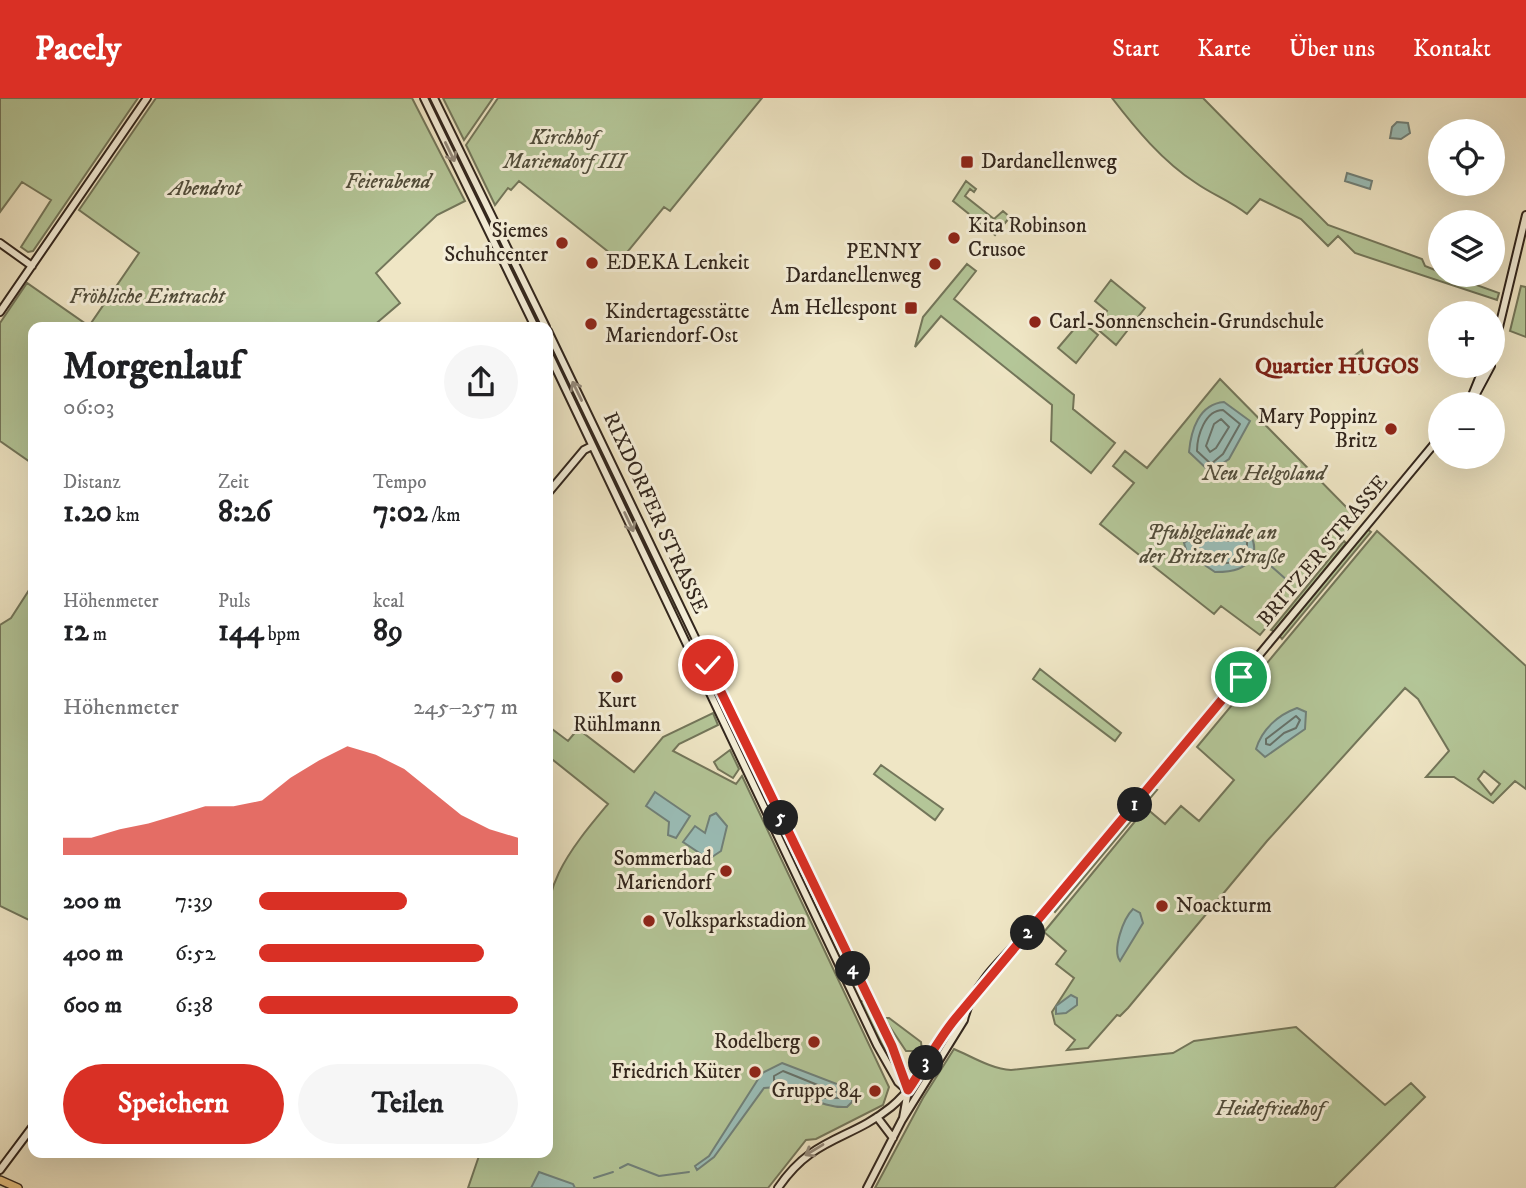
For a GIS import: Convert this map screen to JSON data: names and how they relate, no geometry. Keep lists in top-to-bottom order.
{
  "streets": {
    "street": ["RIXDORFER STRASSE", "BRITZER STRASSE"]
  },
  "crossings": [
    ["RIXDORFER STRASSE", "BRITZER STRASSE"]
  ],
  "districts": ["Quartier HUGOS"],
  "parks": [
    "Kirchhof Mariendorf III",
    "Feierabend",
    "Abendrot",
    "Fröhliche Eintracht",
    "Neu Helgoland",
    "Pfuhlgelände an der Britzer Straße",
    "Heidefriedhof"
  ],
  "places": {
    "transit": ["Dardanellenweg", "Am Hellespont"],
    "other": [
      "Kita Robinson Crusoe",
      "Siemes Schuhcenter",
      "EDEKA Lenkeit",
      "PENNY Dardanellenweg",
      "Carl-Sonnenschein-Grundschule",
      "Kindertagesstätte Mariendorf-Ost",
      "Mary Poppinz Britz",
      "Kurt Rühlmann",
      "Sommerbad Mariendorf",
      "Noackturm",
      "Volksparkstadion",
      "Rodelberg",
      "Friedrich Küter",
      "Gruppe 84"
    ]
  },
  "page": {
    "header": "Pacely",
    "nav": [
      "Start",
      "Karte",
      "Über uns",
      "Kontakt"
    ],
    "map_buttons": ["+", "−"],
    "heading": ["Morgenlauf", "06:03"],
    "stats": [
      ["Distanz", "1.20 km"],
      ["Zeit", "8:26"],
      ["Tempo", "7:02 /km"],
      ["Höhenmeter", "12 m"],
      ["Puls", "144 bpm"],
      ["kcal", "89"]
    ],
    "chart": ["Höhenmeter", "245–257 m"],
    "pins": [
      "1",
      "5",
      "2",
      "4",
      "3"
    ],
    "list": [
      {
        "name": "200 m",
        "note": "7:39"
      },
      {
        "name": "400 m",
        "note": "6:52"
      },
      {
        "name": "600 m",
        "note": "6:38"
      }
    ],
    "buttons": ["Speichern", "Teilen"]
  }
}
